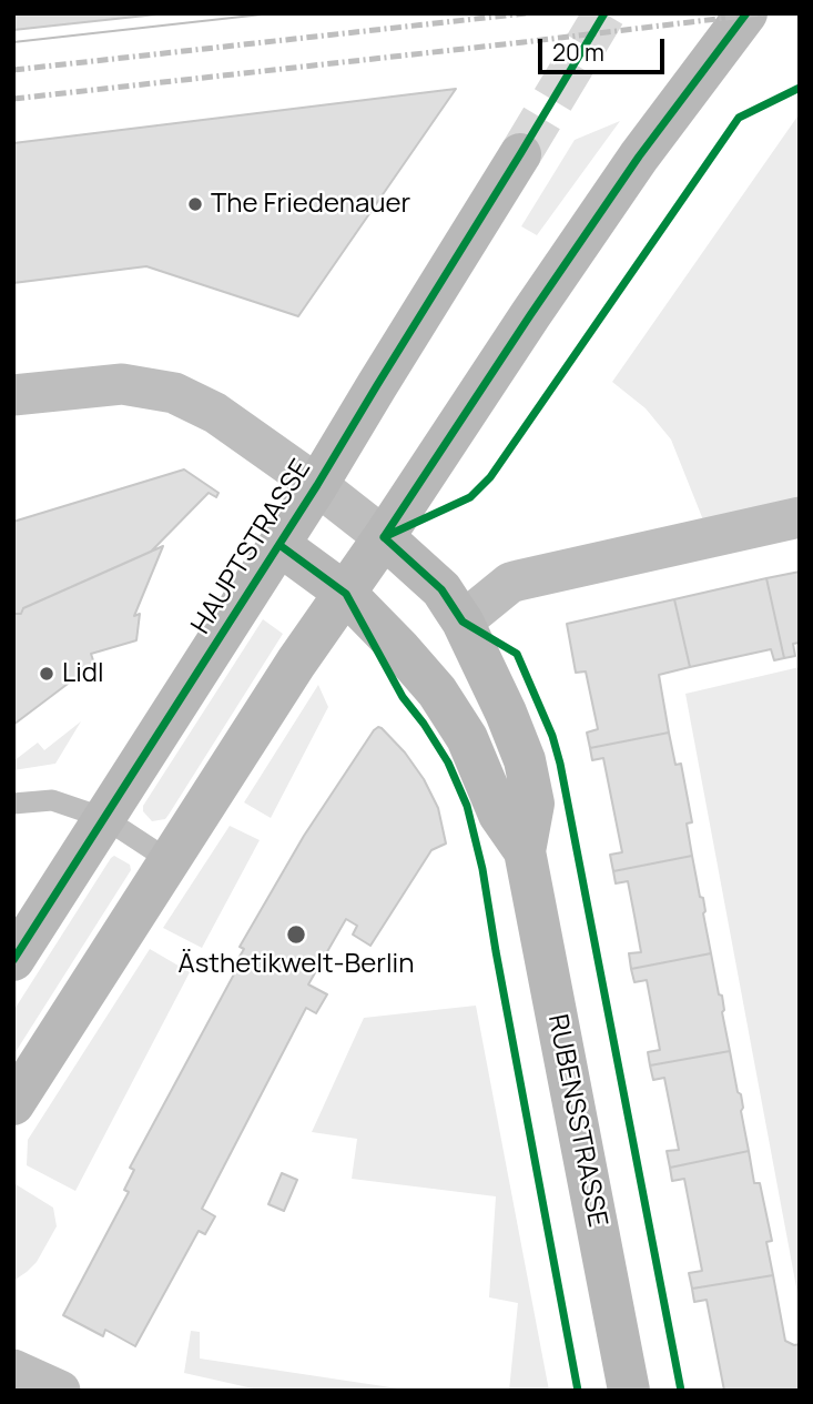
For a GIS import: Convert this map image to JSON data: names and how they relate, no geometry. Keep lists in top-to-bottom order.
{
  "streets": {
    "street": ["HAUPTSTRASSE", "RUBENSSTRASSE"]
  },
  "crossings": [
    ["HAUPTSTRASSE", "RUBENSSTRASSE"]
  ],
  "places": ["The Friedenauer", "Lidl", "Ästhetikwelt-Berlin"],
  "scale_bar": "20 m"
}
